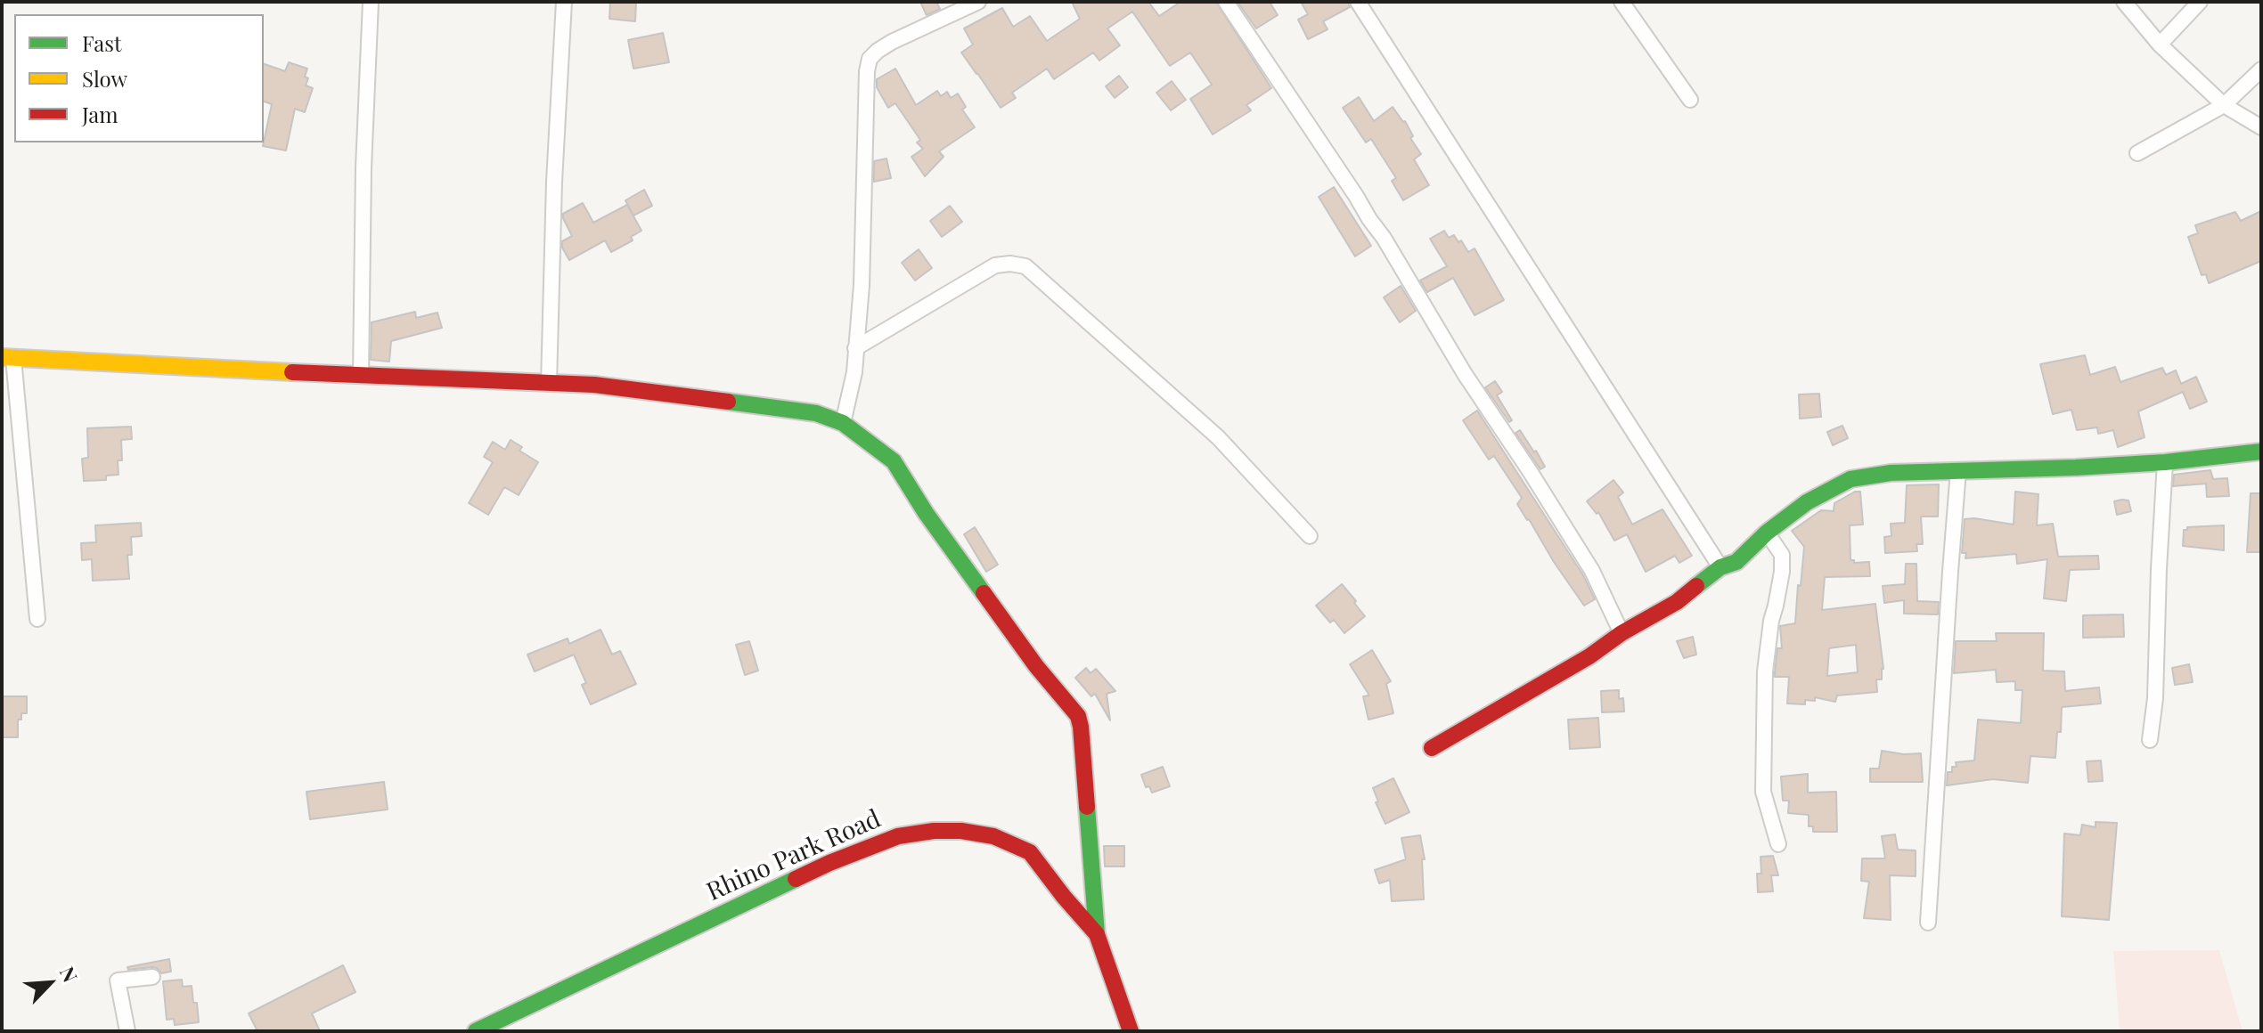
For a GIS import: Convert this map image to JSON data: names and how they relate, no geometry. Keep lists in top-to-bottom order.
{
  "streets": {
    "street": ["Rhino Park Road"]
  },
  "legend": ["Fast", "Slow", "Jam"],
  "north": "top right"
}
